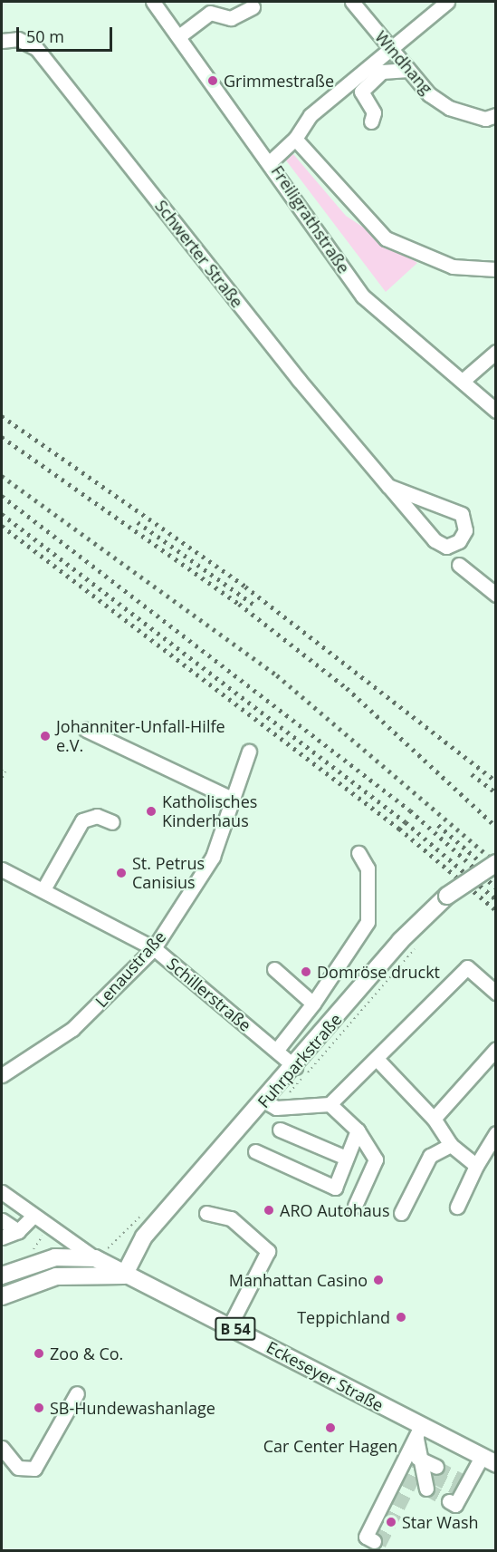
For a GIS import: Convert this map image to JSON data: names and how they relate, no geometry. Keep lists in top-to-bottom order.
{
  "streets": {
    "main road": ["Fuhrparkstraße", "B 54", "Eckeseyer Straße"],
    "street": [
      "Windhang",
      "Freiligrathstraße",
      "Schwerter Straße",
      "Lenaustraße",
      "Schillerstraße"
    ]
  },
  "crossings": [
    ["Lenaustraße", "Schillerstraße"],
    ["Schillerstraße", "Fuhrparkstraße"],
    ["Fuhrparkstraße", "B 54"],
    ["Fuhrparkstraße", "Eckeseyer Straße"],
    ["B 54", "Eckeseyer Straße"]
  ],
  "places": [
    "Grimmestraße",
    "Johanniter-Unfall-Hilfe e.V.",
    "Katholisches Kinderhaus",
    "St. Petrus Canisius",
    "Domröse druckt",
    "ARO Autohaus",
    "Manhattan Casino",
    "Teppichland",
    "Zoo & Co.",
    "SB-Hundewashanlage",
    "Car Center Hagen",
    "Star Wash"
  ],
  "scale_bar": "50 m"
}
